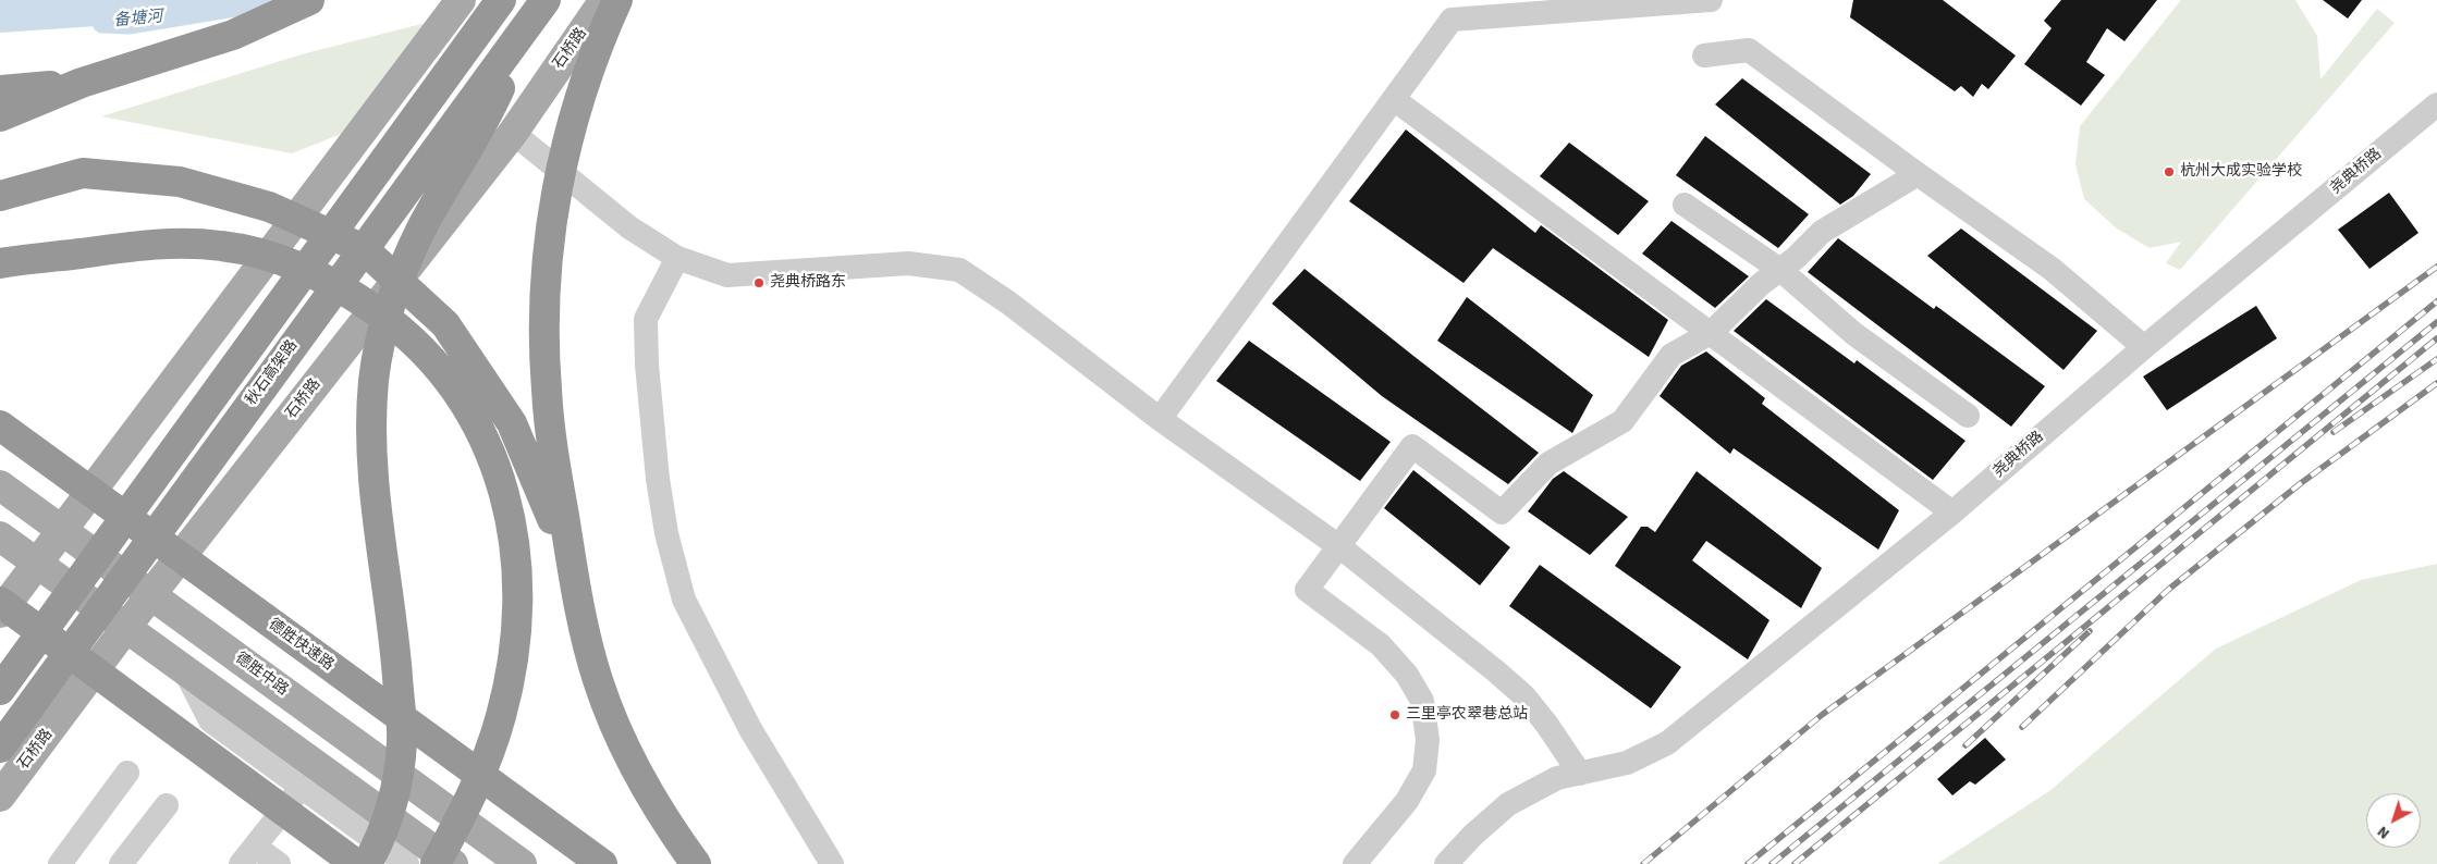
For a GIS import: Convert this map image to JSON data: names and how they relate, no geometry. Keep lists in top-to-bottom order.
{
  "streets": {
    "highway": ["秋石高架路", "德胜快速路"],
    "main road": ["石桥路", "德胜中路"],
    "street": ["尧典桥路"]
  },
  "crossings": [
    ["石桥路", "德胜中路"]
  ],
  "water": ["备塘河"],
  "places": ["杭州大成实验学校", "尧典桥路东", "三里亭农翠巷总站"],
  "north": "bottom left"
}
